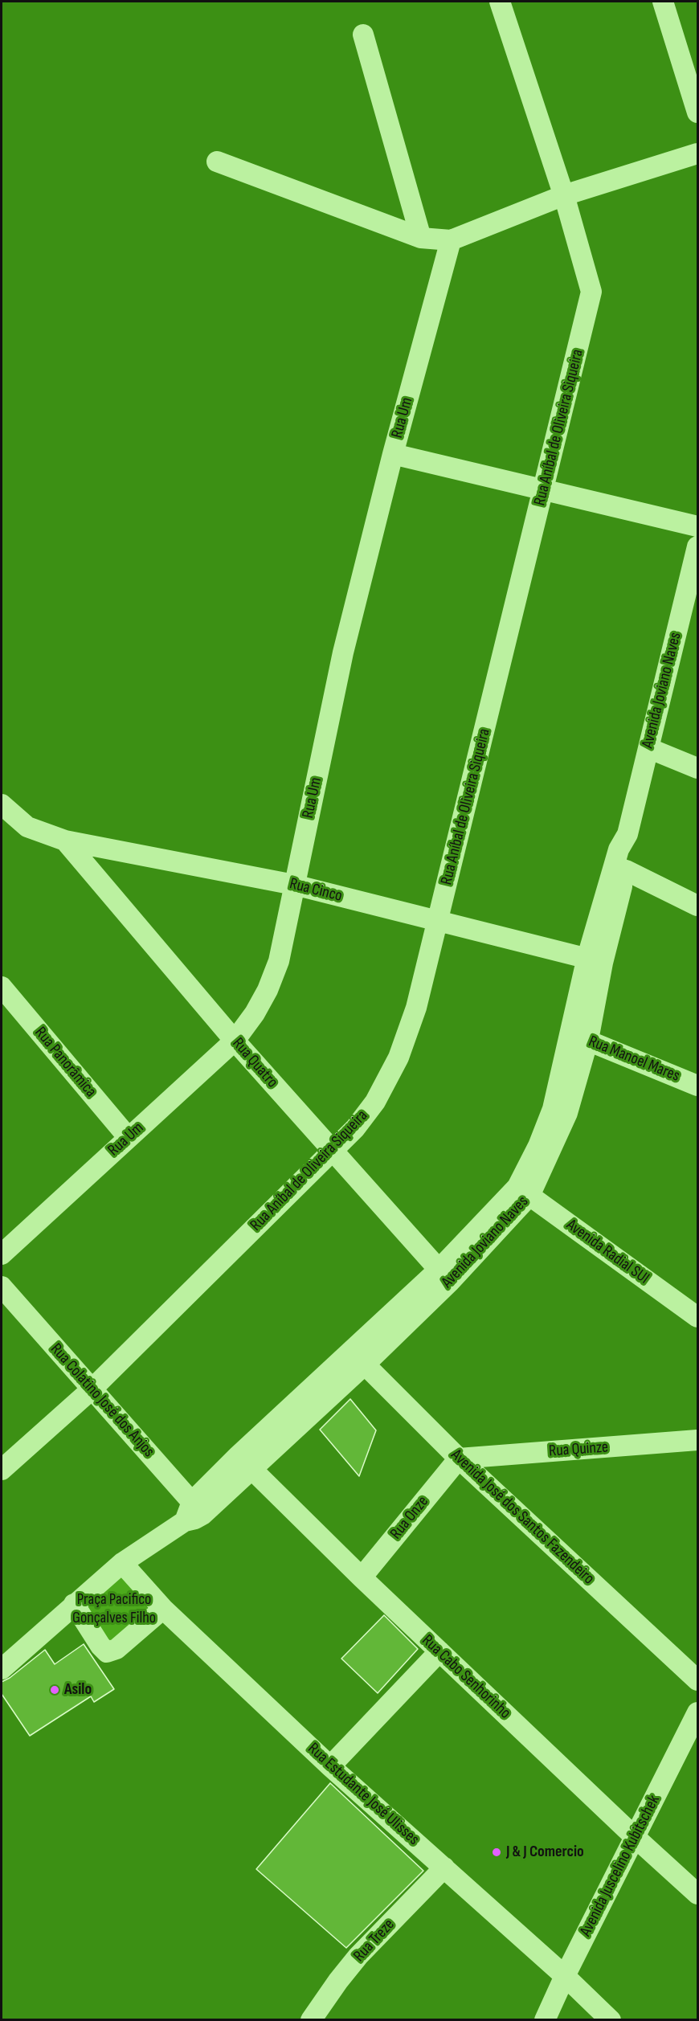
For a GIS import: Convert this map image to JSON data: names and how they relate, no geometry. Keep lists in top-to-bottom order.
{
  "streets": {
    "street": [
      "Rua Um",
      "Rua Aníbal de Oliveira Siqueira",
      "Avenida Joviano Naves",
      "Rua Cinco",
      "Rua Manoel Mares",
      "Rua Panorâmica",
      "Rua Quatro",
      "Avenida Radial SUl",
      "Rua Colatino José dos Anjos",
      "Rua Quinze",
      "Avenida José dos Santos Fazendeiro",
      "Rua Onze",
      "Rua Cabo Senhorinho",
      "Rua Estudante José Ulisses",
      "Avenida Juscelino Kubitschek",
      "Rua Treze"
    ]
  },
  "crossings": [
    ["Rua Um", "Rua Cinco"],
    ["Rua Um", "Rua Panorâmica"],
    ["Rua Um", "Rua Quatro"],
    ["Rua Aníbal de Oliveira Siqueira", "Rua Cinco"],
    ["Rua Aníbal de Oliveira Siqueira", "Rua Quatro"],
    ["Rua Aníbal de Oliveira Siqueira", "Rua Colatino José dos Anjos"],
    ["Avenida Joviano Naves", "Rua Cinco"],
    ["Avenida Joviano Naves", "Rua Manoel Mares"],
    ["Avenida Joviano Naves", "Rua Quatro"],
    ["Avenida Joviano Naves", "Avenida Radial SUl"],
    ["Avenida Joviano Naves", "Rua Colatino José dos Anjos"],
    ["Avenida Joviano Naves", "Avenida José dos Santos Fazendeiro"],
    ["Avenida Joviano Naves", "Rua Cabo Senhorinho"],
    ["Avenida Joviano Naves", "Rua Estudante José Ulisses"],
    ["Rua Cinco", "Rua Quatro"],
    ["Rua Quinze", "Avenida José dos Santos Fazendeiro"],
    ["Rua Quinze", "Rua Onze"],
    ["Avenida José dos Santos Fazendeiro", "Rua Onze"],
    ["Rua Onze", "Rua Cabo Senhorinho"],
    ["Rua Cabo Senhorinho", "Avenida Juscelino Kubitschek"],
    ["Rua Estudante José Ulisses", "Avenida Juscelino Kubitschek"],
    ["Rua Estudante José Ulisses", "Rua Treze"]
  ],
  "parks": ["Praça Pacifico Gonçalves Filho"],
  "places": ["Asilo", "J & J Comercio"]
}
